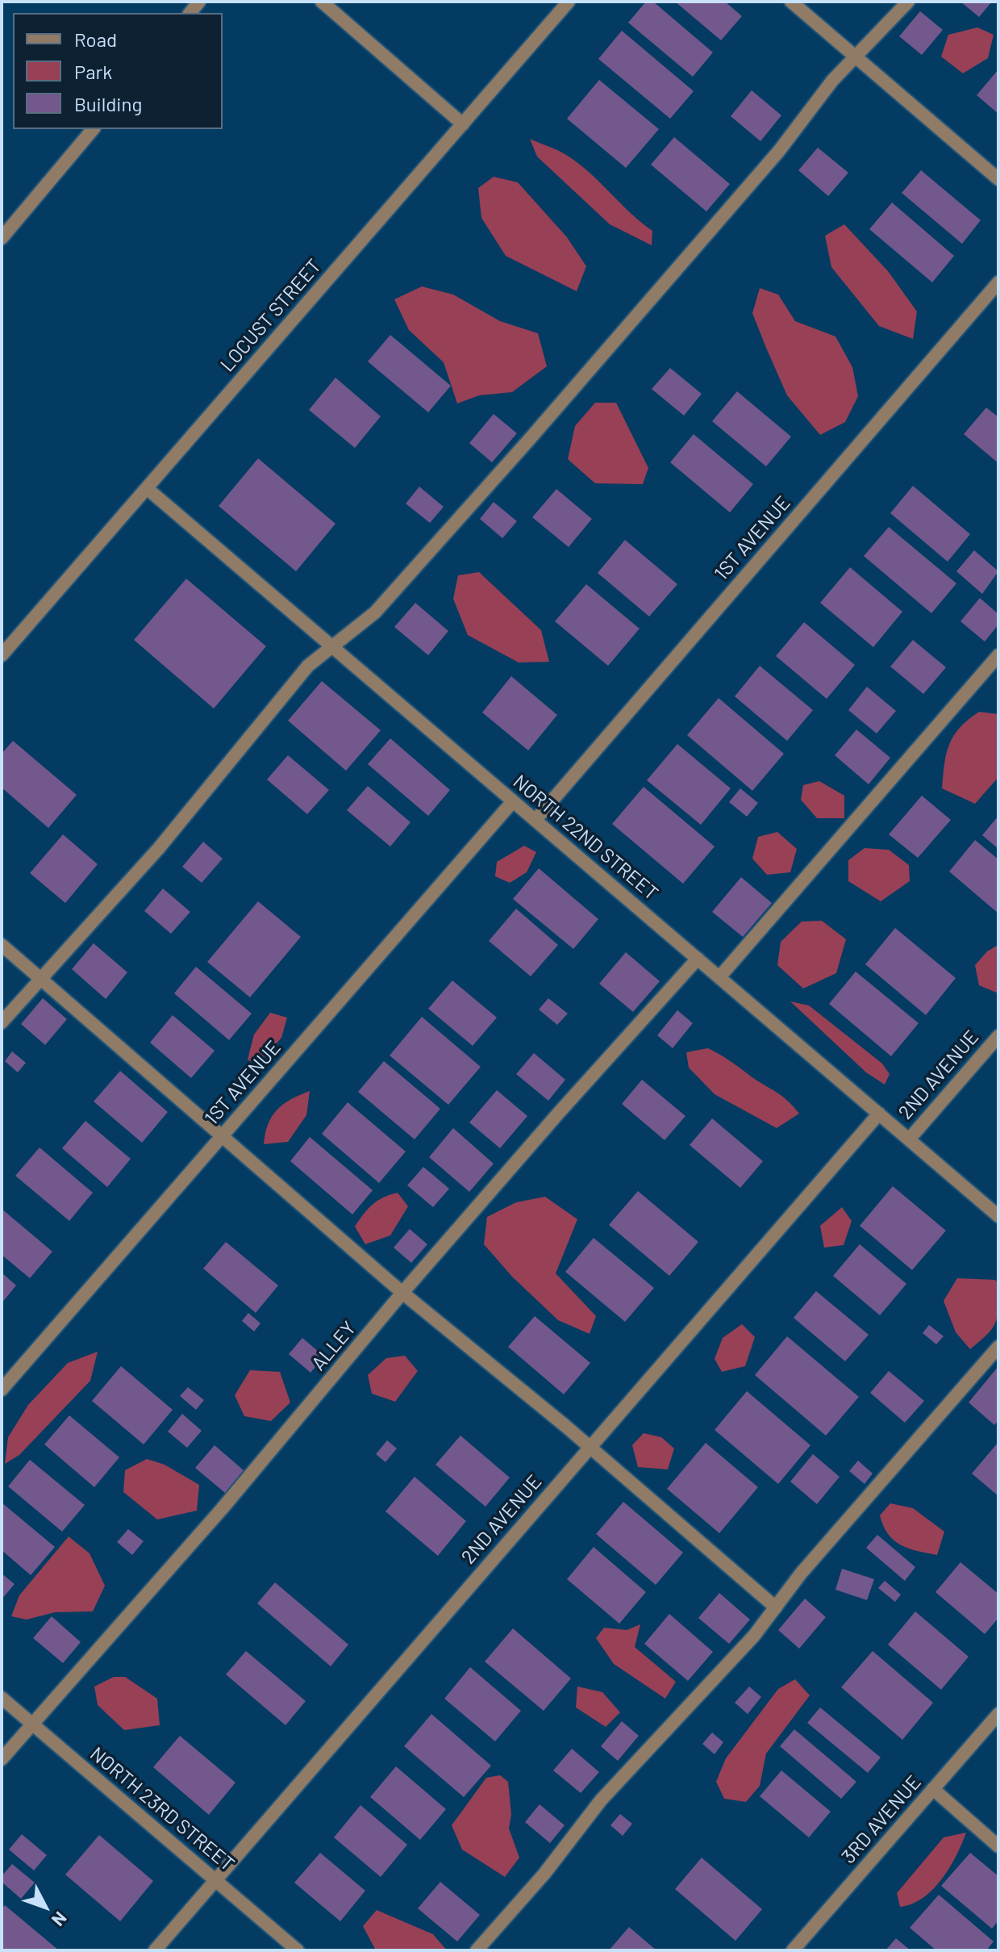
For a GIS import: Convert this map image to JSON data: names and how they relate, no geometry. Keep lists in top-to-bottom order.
{
  "streets": {
    "street": [
      "LOCUST STREET",
      "1ST AVENUE",
      "NORTH 22ND STREET",
      "2ND AVENUE",
      "ALLEY",
      "NORTH 23RD STREET",
      "3RD AVENUE"
    ]
  },
  "crossings": [
    ["LOCUST STREET", "NORTH 22ND STREET"],
    ["1ST AVENUE", "NORTH 22ND STREET"],
    ["NORTH 22ND STREET", "2ND AVENUE"],
    ["NORTH 22ND STREET", "ALLEY"],
    ["2ND AVENUE", "NORTH 23RD STREET"],
    ["ALLEY", "NORTH 23RD STREET"]
  ],
  "legend": ["Road", "Park", "Building"],
  "north": "bottom right"
}
